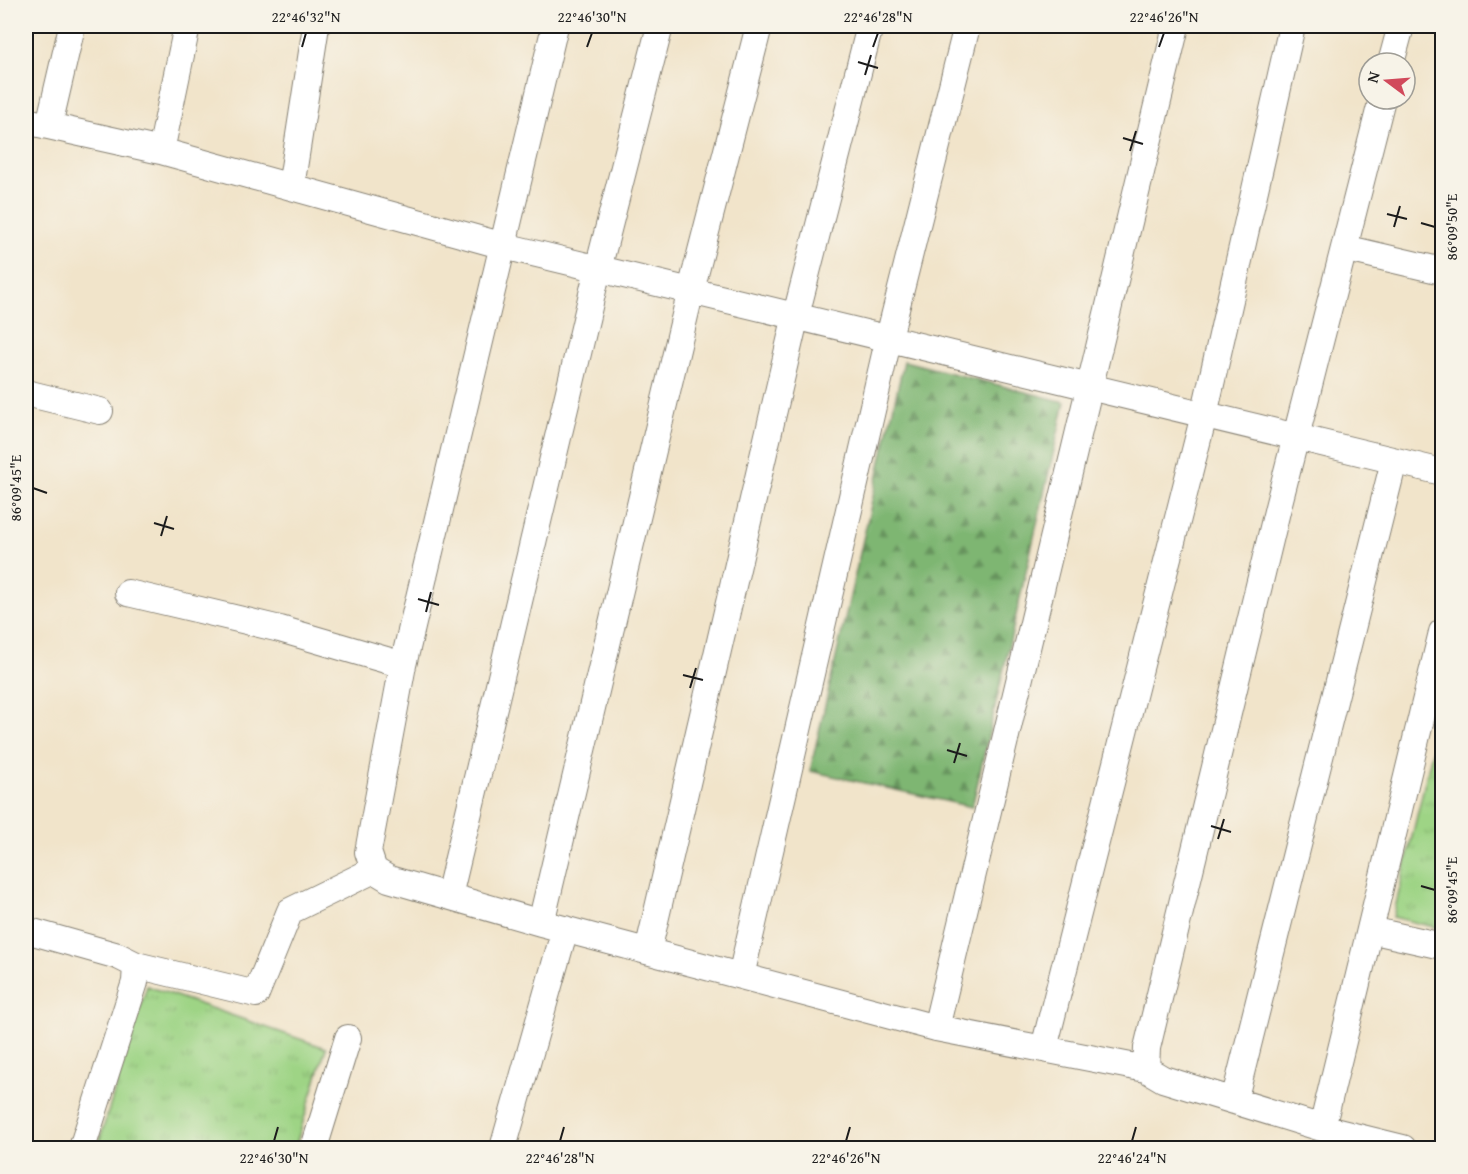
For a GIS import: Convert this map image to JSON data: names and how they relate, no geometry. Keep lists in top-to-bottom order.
{
  "north": "left",
  "coordinates": [
    "22°46'32\"N",
    "22°46'30\"N",
    "22°46'28\"N",
    "22°46'26\"N",
    "86°09'50\"E",
    "86°09'45\"E",
    "22°46'24\"N"
  ]
}
